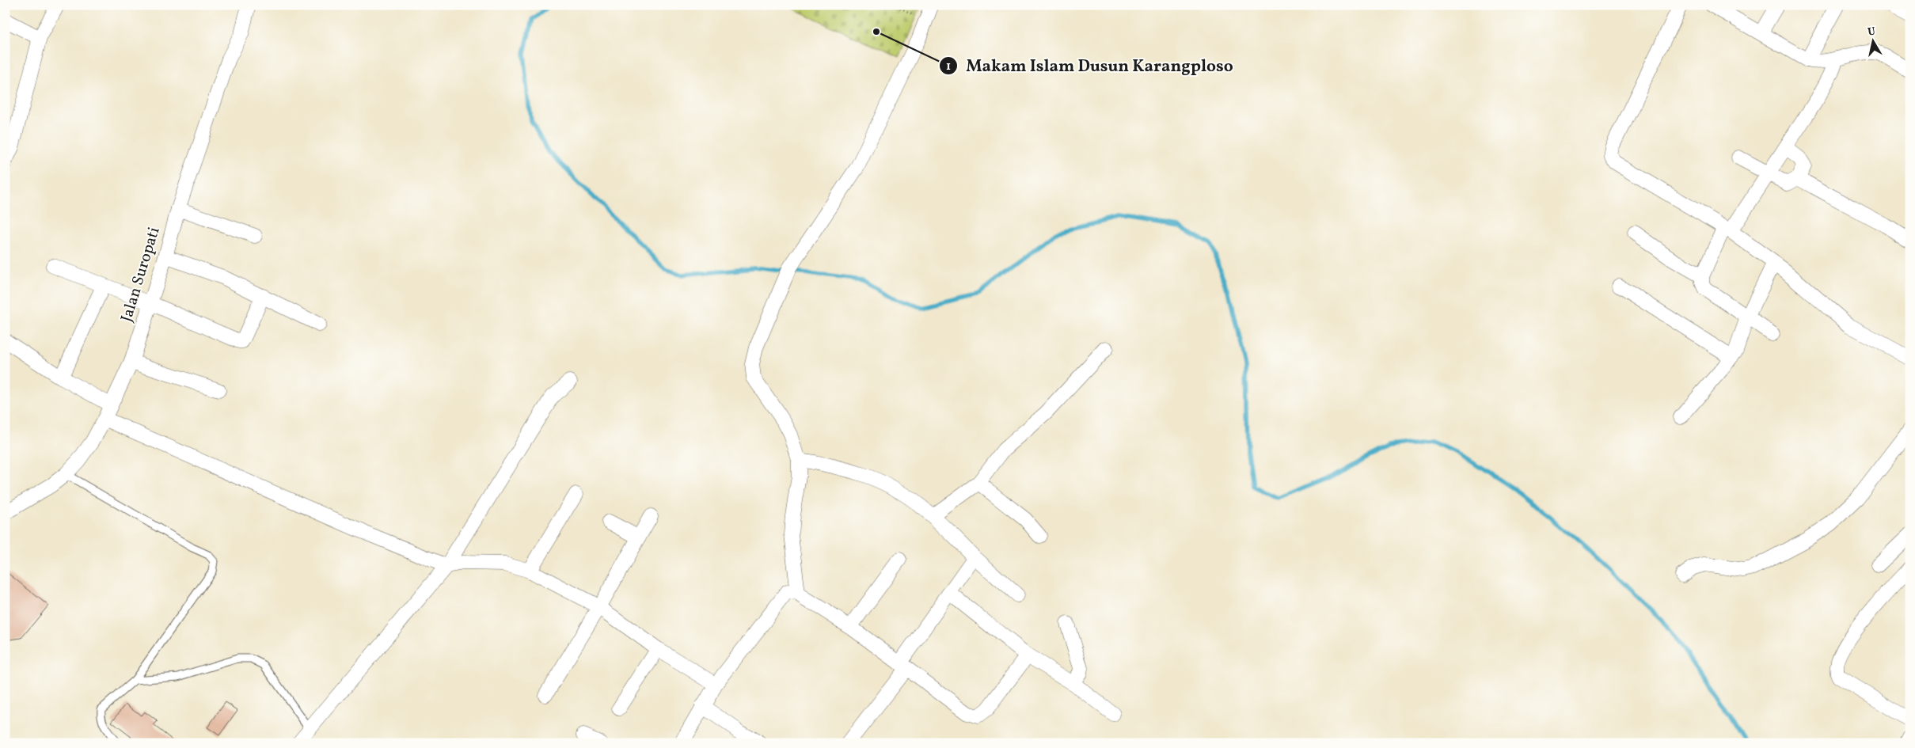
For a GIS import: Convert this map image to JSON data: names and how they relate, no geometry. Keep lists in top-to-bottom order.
{
  "streets": {
    "street": ["Jalan Suropati"]
  },
  "places": ["Makam Islam Dusun Karangploso"],
  "north": "top"
}
